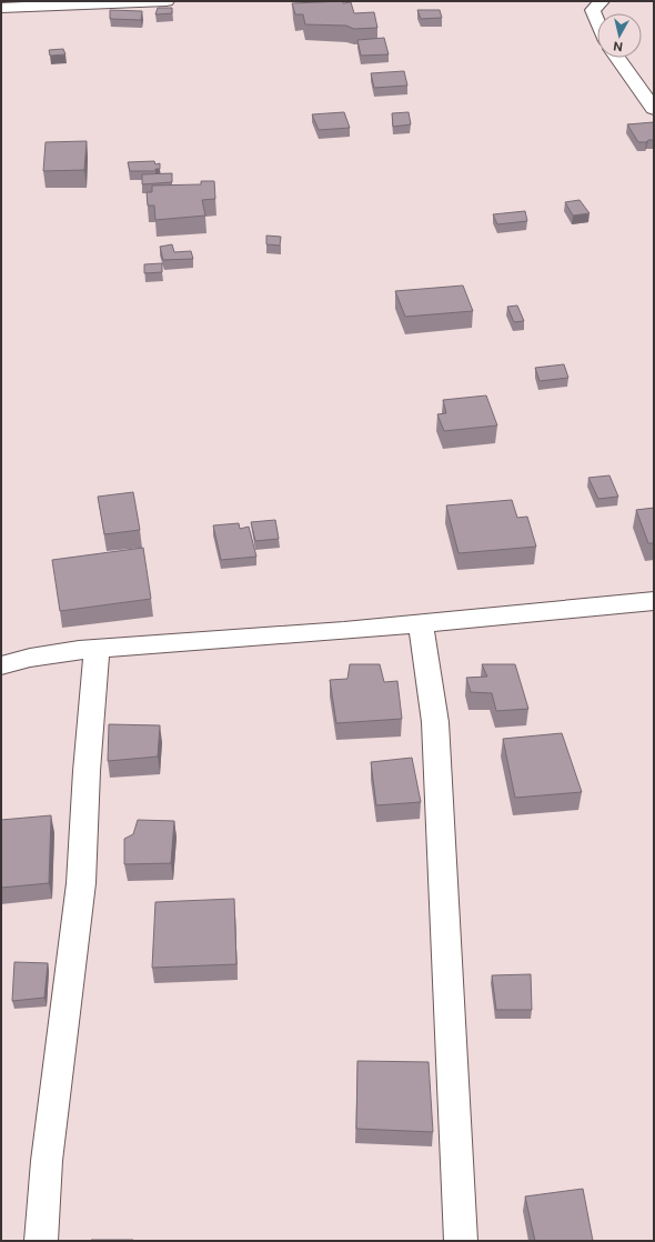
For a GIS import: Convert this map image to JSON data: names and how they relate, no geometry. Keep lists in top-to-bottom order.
{
  "north": "bottom"
}
